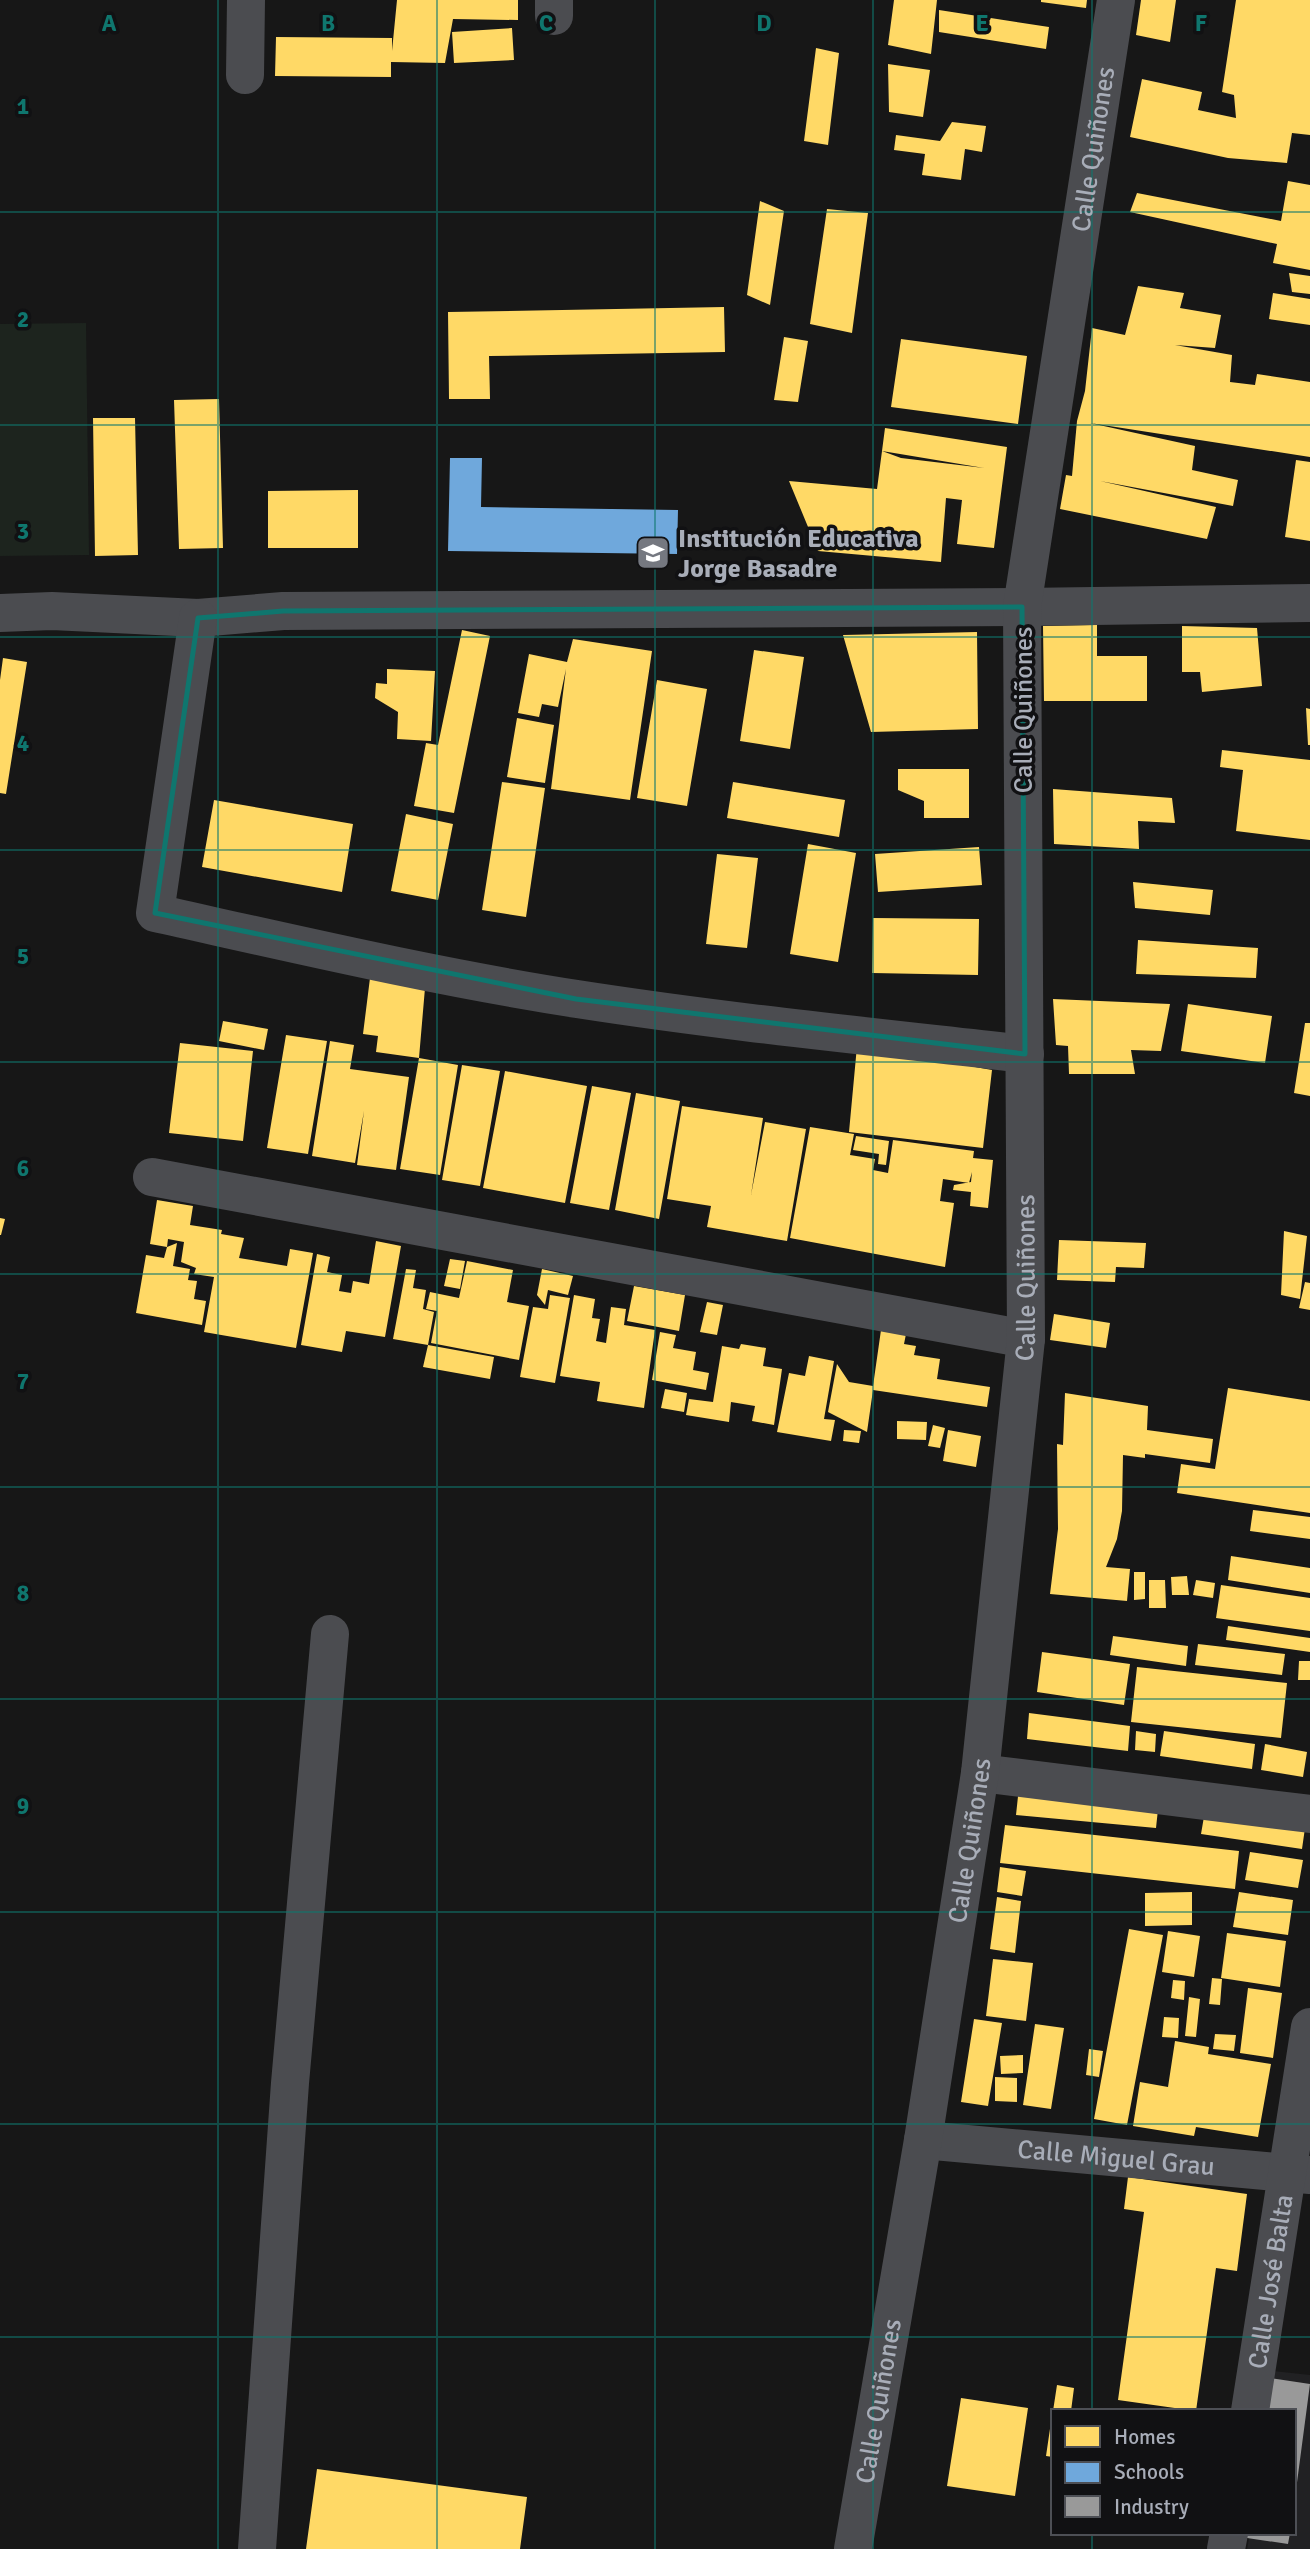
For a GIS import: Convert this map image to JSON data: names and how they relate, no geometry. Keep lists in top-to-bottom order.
{
  "streets": {
    "street": ["Calle Quiñones", "Calle Miguel Grau", "Calle José Balta"]
  },
  "crossings": [
    ["Calle Quiñones", "Calle Miguel Grau"],
    ["Calle Miguel Grau", "Calle José Balta"]
  ],
  "places": {
    "school or university": ["Institución Educativa Jorge Basadre"]
  },
  "legend": ["Homes", "Schools", "Industry"],
  "grid": {
    "columns": [
      "A",
      "B",
      "C",
      "D",
      "E",
      "F"
    ],
    "rows": [
      "1",
      "2",
      "3",
      "4",
      "5",
      "6",
      "7",
      "8",
      "9"
    ]
  }
}
